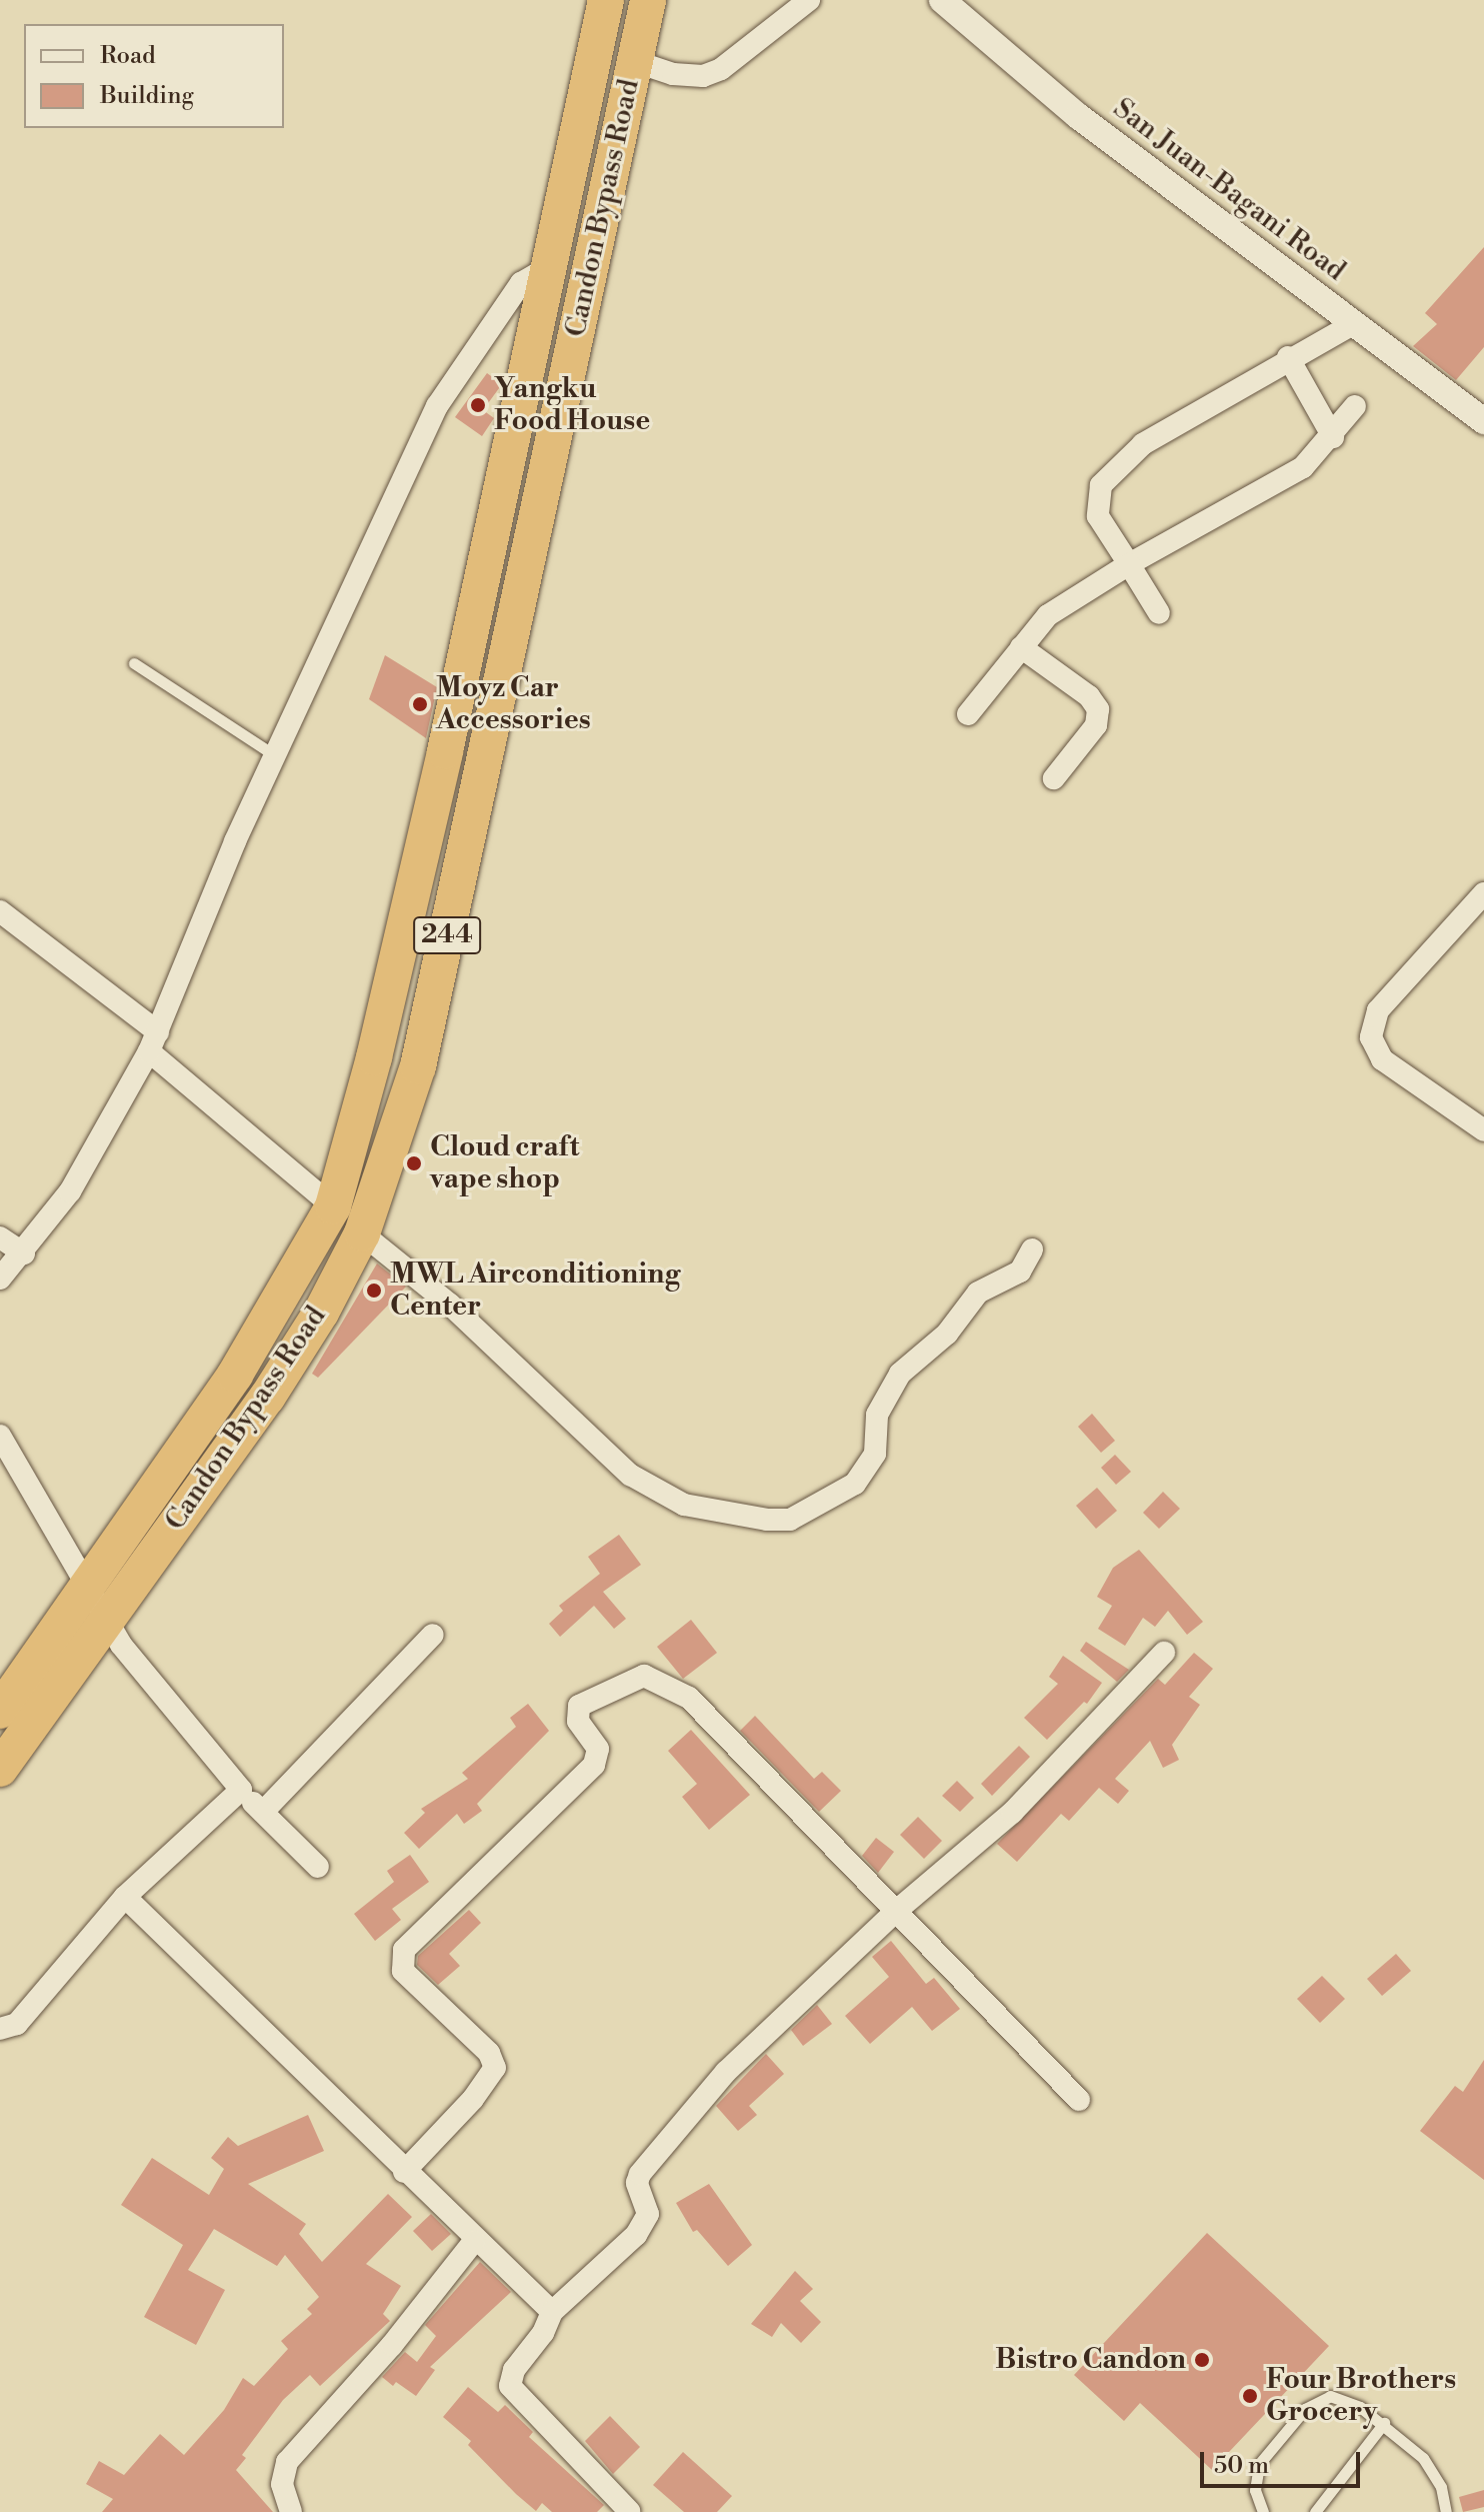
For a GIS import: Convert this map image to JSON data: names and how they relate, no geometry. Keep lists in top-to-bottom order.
{
  "streets": {
    "highway": ["Candon Bypass Road", "244"],
    "street": ["San Juan-Bagani Road"]
  },
  "places": [
    "Yangku Food House",
    "Moyz Car Accessories",
    "Cloud craft vape shop",
    "MWL Airconditioning Center",
    "Bistro Candon",
    "Four Brothers Grocery"
  ],
  "legend": ["Road", "Building"],
  "scale_bar": "50 m"
}
